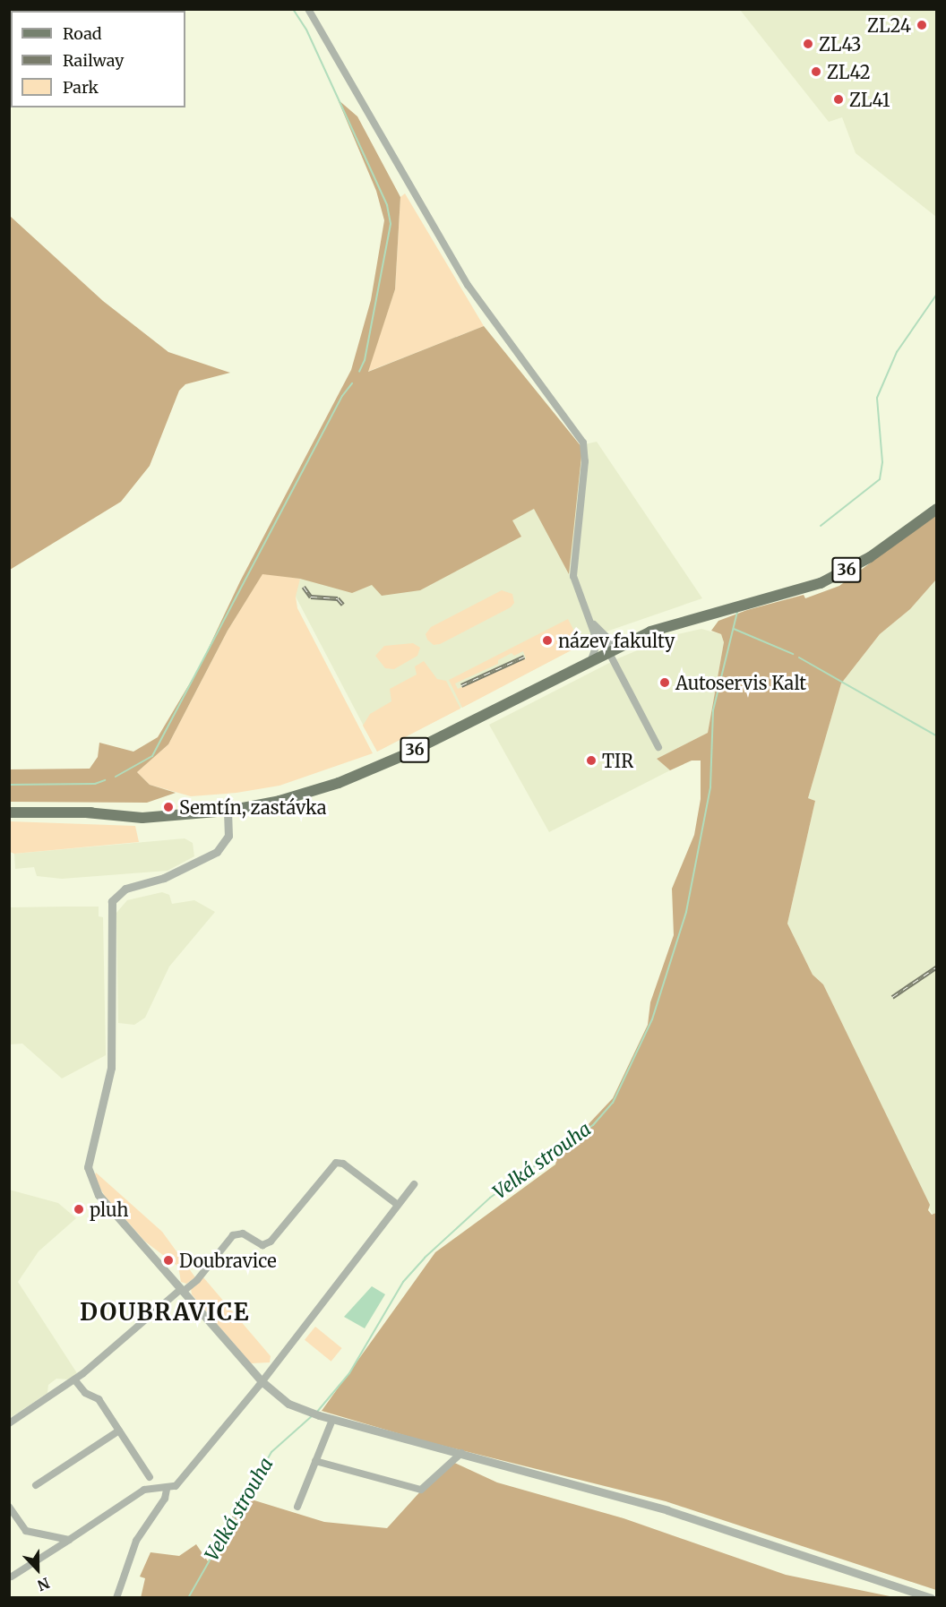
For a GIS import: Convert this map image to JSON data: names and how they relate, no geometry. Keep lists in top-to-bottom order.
{
  "streets": {
    "main road": ["36"]
  },
  "districts": ["DOUBRAVICE"],
  "water": ["Velká strouha"],
  "places": [
    "ZL24",
    "ZL43",
    "ZL42",
    "ZL41",
    "název fakulty",
    "Autoservis Kalt",
    "TIR",
    "Semtín, zastávka",
    "pluh",
    "Doubravice"
  ],
  "legend": ["Road", "Railway", "Park"],
  "north": "bottom"
}
